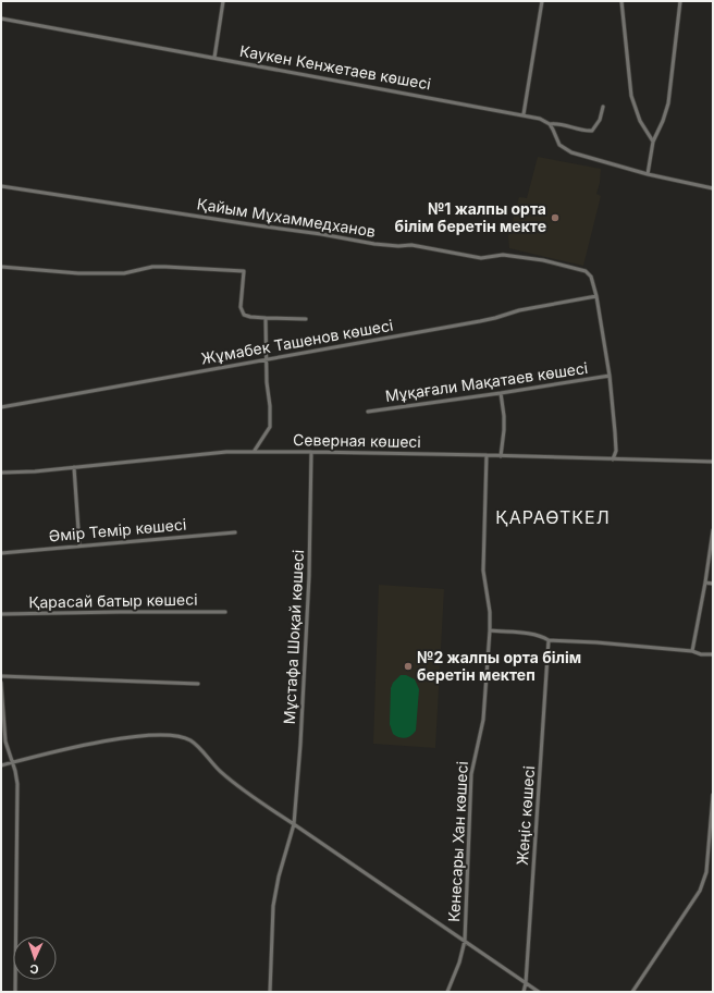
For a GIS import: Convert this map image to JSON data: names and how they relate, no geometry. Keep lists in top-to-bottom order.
{
  "streets": {
    "street": [
      "Каукен Кенжетаев көшесі",
      "Қайым Мұхаммедханов",
      "Жұмабек Ташенов көшесі",
      "Мұқағали Мақатаев көшесі",
      "Северная көшесі",
      "Әмір Темір көшесі",
      "Қарасай батыр көшесі",
      "Мұстафа Шоқай көшесі",
      "Жеңіс көшесі",
      "Кенесары Хан көшесі"
    ]
  },
  "crossings": [
    ["Қайым Мұхаммедханов", "Жұмабек Ташенов көшесі"],
    ["Северная көшесі", "Мұстафа Шоқай көшесі"],
    ["Северная көшесі", "Кенесары Хан көшесі"]
  ],
  "districts": ["ҚАРАӨТКЕЛ"],
  "places": ["№1 жалпы орта білім беретін мекте", "№2 жалпы орта білім беретін мектеп"],
  "north": "bottom"
}
